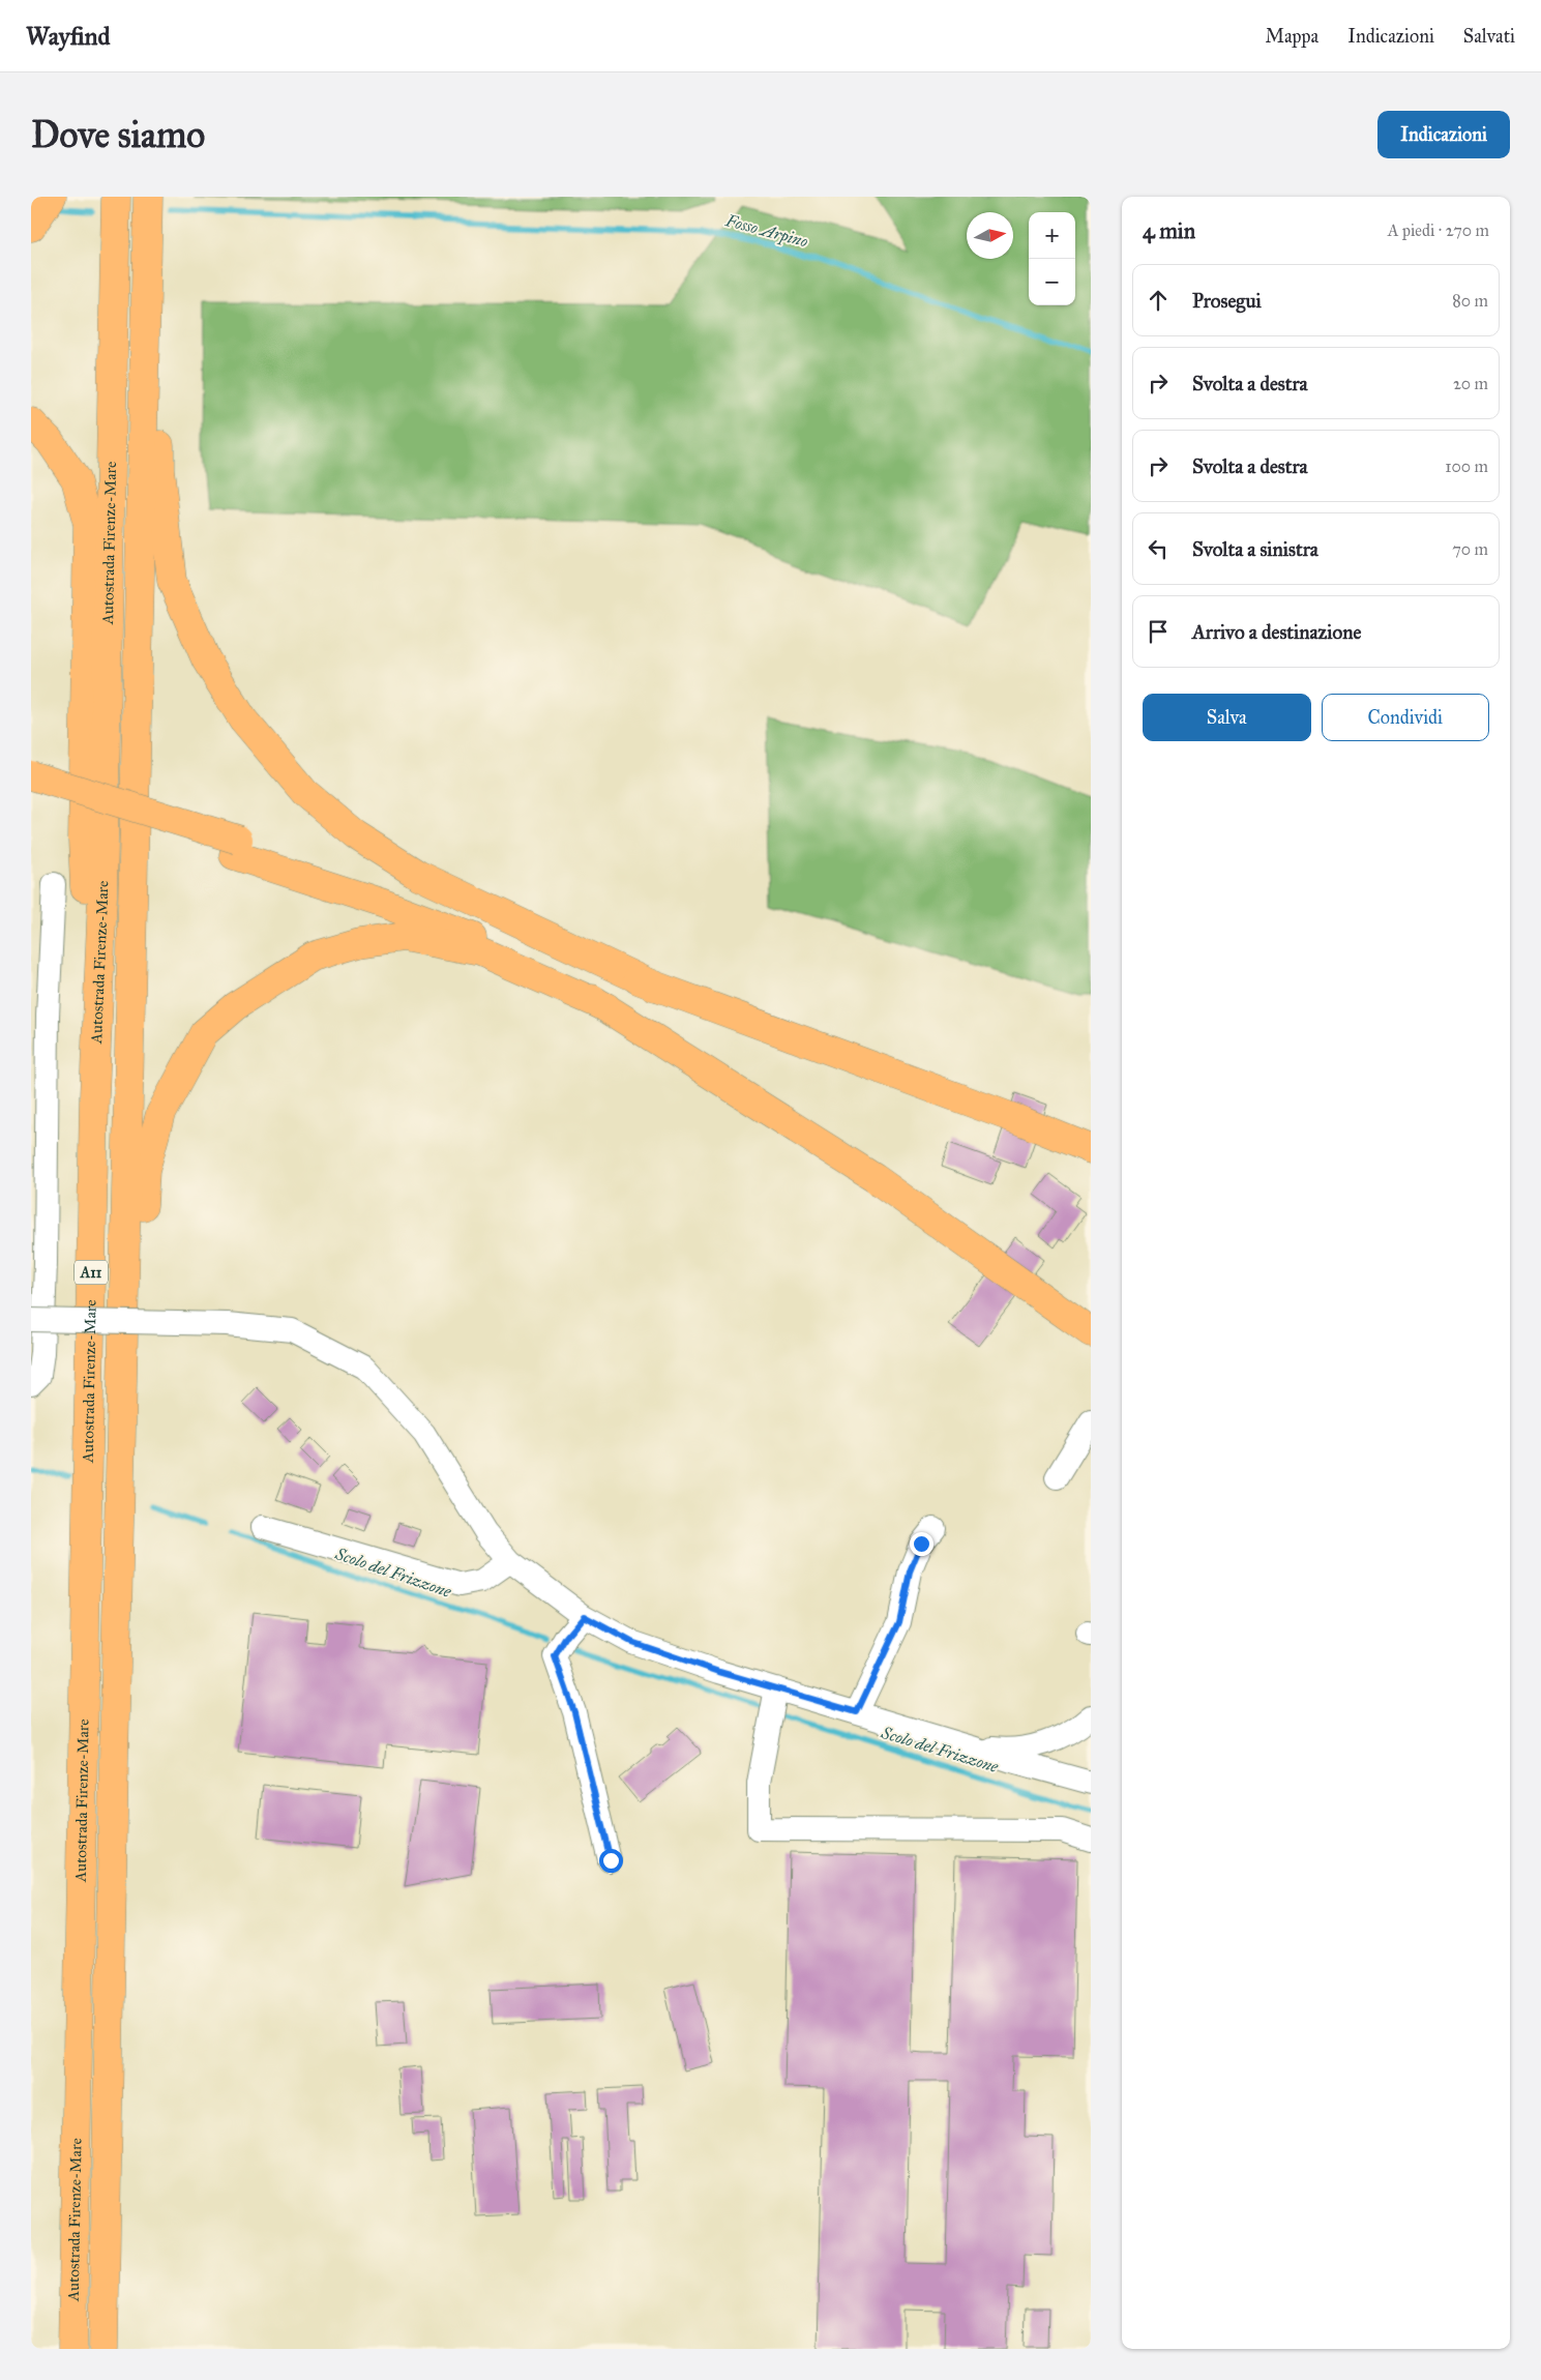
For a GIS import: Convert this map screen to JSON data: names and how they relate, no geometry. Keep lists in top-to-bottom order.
{
  "streets": {
    "highway": ["Autostrada Firenze-Mare", "A11"]
  },
  "water": ["Fosso Arpino", "Scolo del Frizzone"],
  "north": "right",
  "page": {
    "header": "Wayfind",
    "nav": ["Mappa", "Indicazioni", "Salvati"],
    "buttons": [
      "Indicazioni",
      ["Salva", "Condividi"]
    ],
    "title": "Dove siamo",
    "heading": ["4 min", "A piedi · 270 m"],
    "map_buttons": ["+", "−"],
    "list": [
      ["Prosegui", "80 m"],
      ["Svolta a destra", "20 m"],
      ["Svolta a destra", "100 m"],
      ["Svolta a sinistra", "70 m"],
      "Arrivo a destinazione"
    ]
  }
}
